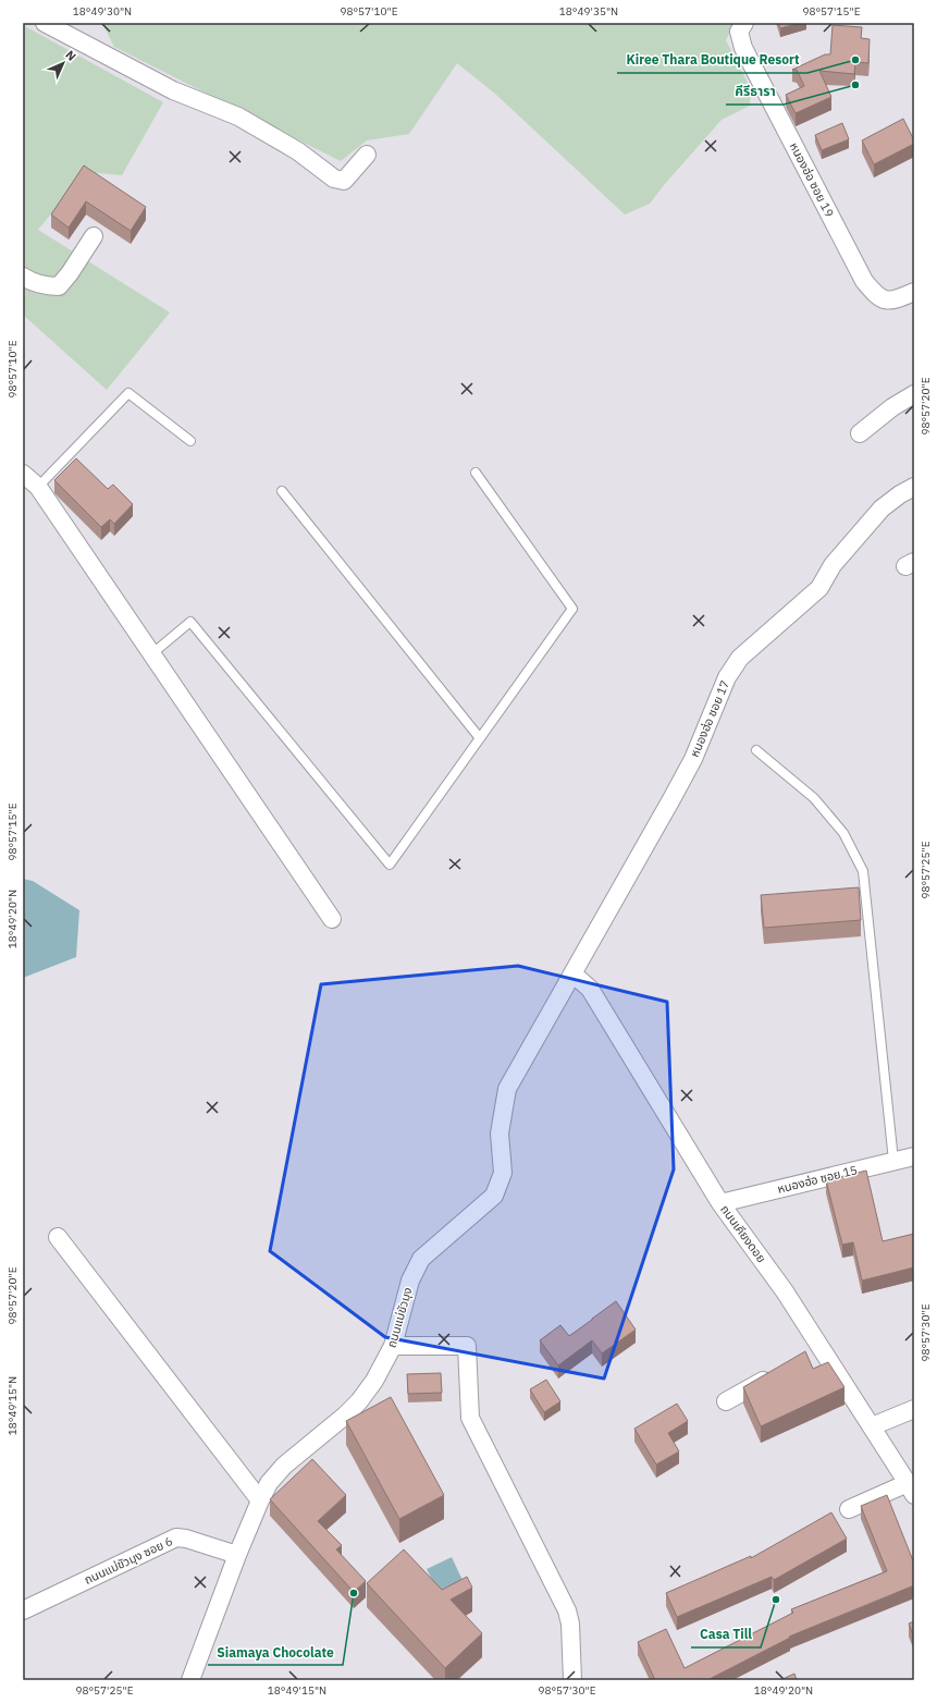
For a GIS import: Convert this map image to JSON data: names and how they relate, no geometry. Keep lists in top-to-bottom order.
{
  "streets": {
    "street": [
      "หนองฮ่อ ซอย 19",
      "หนองฮ่อ ซอย 17",
      "หนองฮ่อ ซอย 15",
      "ถนนเคียงดอย",
      "ถนนแม่ขัวมุง",
      "ถนนแม่ขัวมุง ซอย 6"
    ]
  },
  "crossings": [
    ["หนองฮ่อ ซอย 17", "ถนนเคียงดอย"],
    ["หนองฮ่อ ซอย 17", "ถนนแม่ขัวมุง"],
    ["หนองฮ่อ ซอย 15", "ถนนเคียงดอย"],
    ["ถนนเคียงดอย", "ถนนแม่ขัวมุง"],
    ["ถนนแม่ขัวมุง", "ถนนแม่ขัวมุง ซอย 6"]
  ],
  "places": [
    "Kiree Thara Boutique Resort",
    "คีรีธารา",
    "Siamaya Chocolate",
    "Casa Till"
  ],
  "north": "top right",
  "coordinates": [
    "18°49'30\"N",
    "98°57'10\"E",
    "18°49'35\"N",
    "98°57'15\"E",
    "98°57'20\"E",
    "98°57'25\"E",
    "18°49'20\"N",
    "98°57'30\"E",
    "18°49'15\"N"
  ]
}
